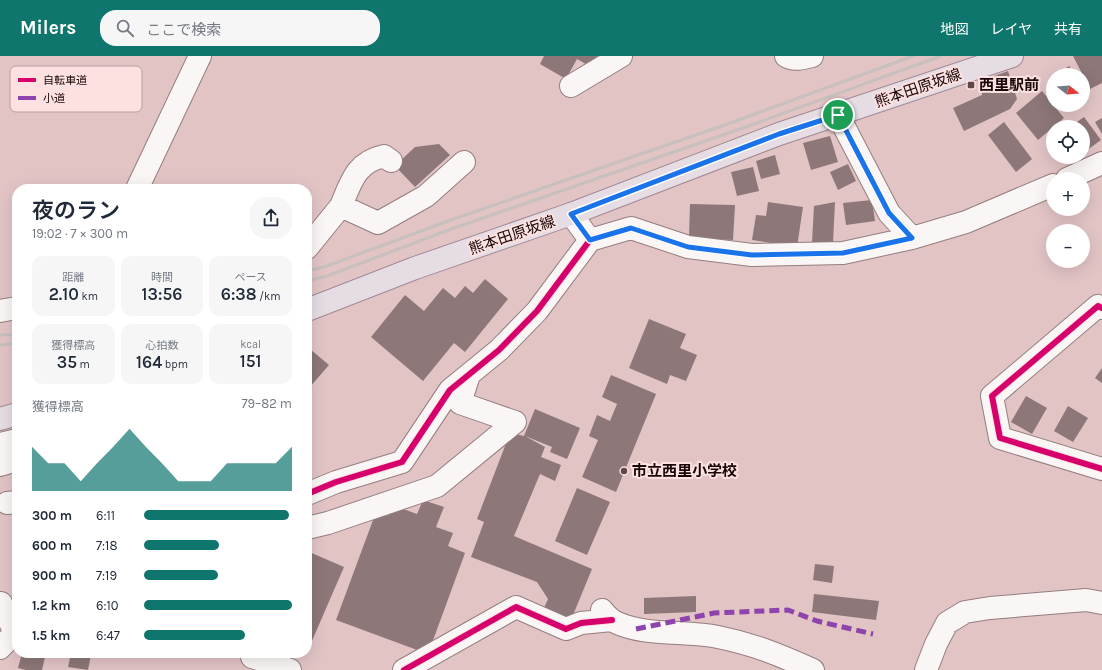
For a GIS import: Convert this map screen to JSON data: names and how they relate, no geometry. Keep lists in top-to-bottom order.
{
  "streets": {
    "main road": ["熊本田原坂線"]
  },
  "places": {
    "transit": ["西里駅前"],
    "other": ["市立西里小学校"]
  },
  "legend": ["自転車道", "小道"],
  "north": "right",
  "page": {
    "header": "Milers",
    "search": "ここで検索",
    "nav": ["地図", "レイヤ", "共有"],
    "map_buttons": ["+", "−"],
    "heading": ["夜のラン", "19:02 · 7 × 300 m"],
    "stats": [
      ["距離", "2.10 km"],
      ["時間", "13:56"],
      ["ペース", "6:38 /km"],
      ["獲得標高", "35 m"],
      ["心拍数", "164 bpm"],
      ["kcal", "151"]
    ],
    "chart": ["獲得標高", "79–82 m"],
    "list": [
      {
        "name": "300 m",
        "note": "6:11"
      },
      {
        "name": "600 m",
        "note": "7:18"
      },
      {
        "name": "900 m",
        "note": "7:19"
      },
      {
        "name": "1.2 km",
        "note": "6:10"
      },
      {
        "name": "1.5 km",
        "note": "6:47"
      }
    ]
  }
}
